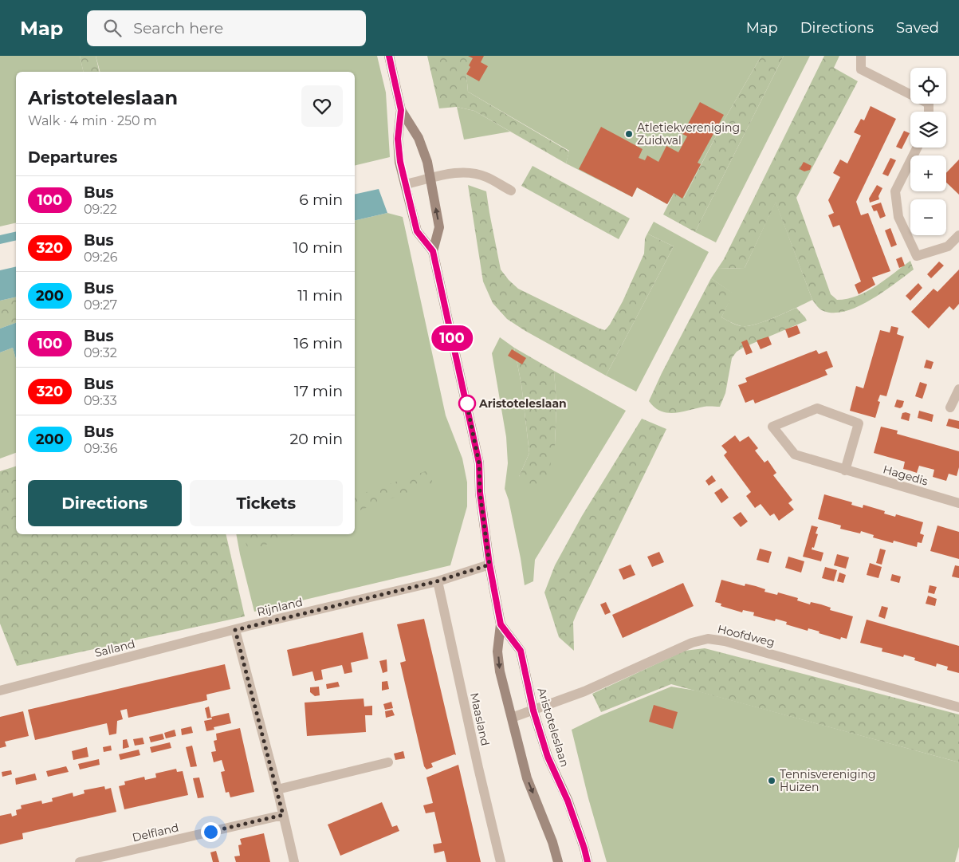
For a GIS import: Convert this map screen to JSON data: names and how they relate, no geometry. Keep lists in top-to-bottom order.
{
  "streets": {
    "street": [
      "Hagedis",
      "Rijnland",
      "Hoofdweg",
      "Salland",
      "Maasland",
      "Aristoteleslaan",
      "Delfland"
    ]
  },
  "crossings": [
    ["Rijnland", "Salland"],
    ["Rijnland", "Maasland"],
    ["Rijnland", "Aristoteleslaan"],
    ["Hoofdweg", "Aristoteleslaan"]
  ],
  "places": ["Atletiekvereniging Zuidwal", "Aristoteleslaan", "Tennisvereniging Huizen"],
  "lines": ["bus line 100"],
  "page": {
    "header": "Map",
    "search": "Search here",
    "nav": ["Map", "Directions", "Saved"],
    "on_map": "100",
    "map_buttons": ["+", "−"],
    "heading": [
      ["Aristoteleslaan", "Walk · 4 min · 250 m"],
      "Departures"
    ],
    "list": [
      {
        "mark": "100",
        "name": "Bus",
        "note": "09:22",
        "value": "6 min"
      },
      {
        "mark": "320",
        "name": "Bus",
        "note": "09:26",
        "value": "10 min"
      },
      {
        "mark": "200",
        "name": "Bus",
        "note": "09:27",
        "value": "11 min"
      },
      {
        "mark": "100",
        "name": "Bus",
        "note": "09:32",
        "value": "16 min"
      },
      {
        "mark": "320",
        "name": "Bus",
        "note": "09:33",
        "value": "17 min"
      },
      {
        "mark": "200",
        "name": "Bus",
        "note": "09:36",
        "value": "20 min"
      }
    ],
    "buttons": ["Directions", "Tickets"]
  }
}
